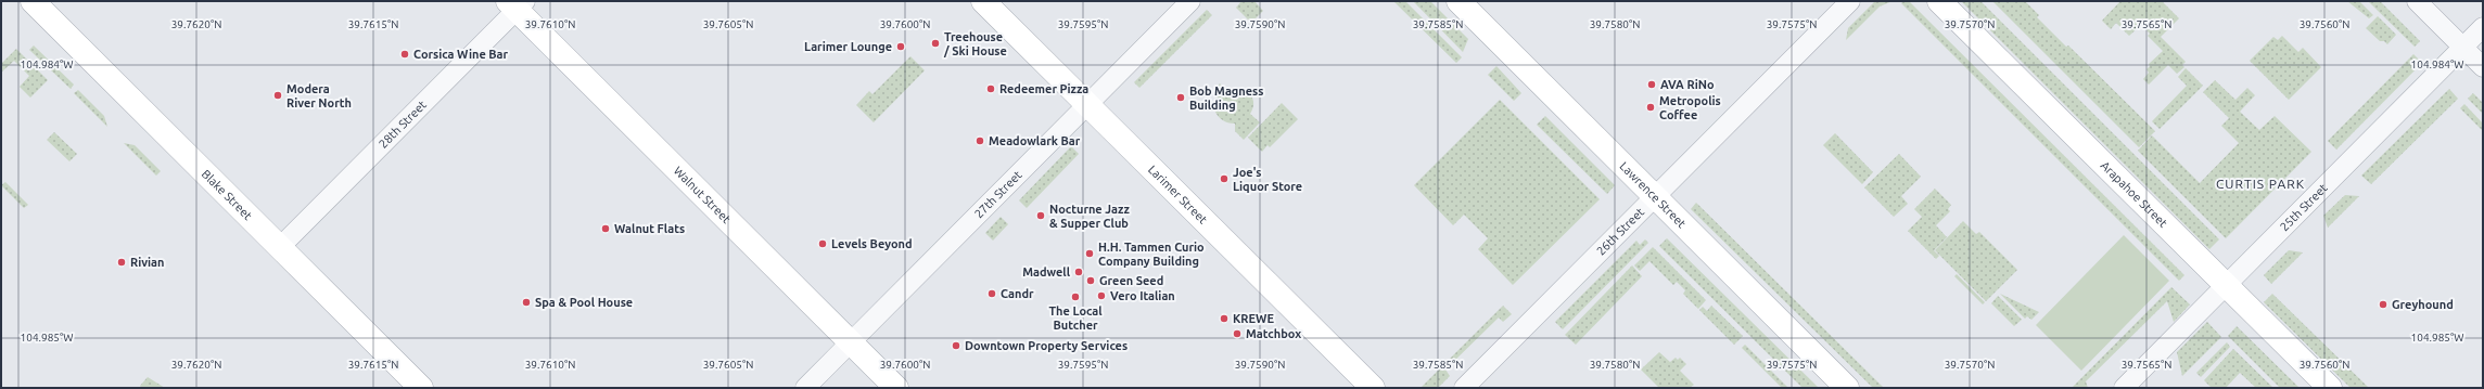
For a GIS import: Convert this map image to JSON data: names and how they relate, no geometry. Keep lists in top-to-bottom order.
{
  "streets": {
    "street": [
      "28th Street",
      "Walnut Street",
      "Lawrence Street",
      "Arapahoe Street",
      "Blake Street",
      "27th Street",
      "Larimer Street",
      "25th Street",
      "26th Street"
    ]
  },
  "crossings": [
    ["28th Street", "Walnut Street"],
    ["28th Street", "Blake Street"],
    ["Walnut Street", "27th Street"],
    ["Lawrence Street", "26th Street"],
    ["Arapahoe Street", "25th Street"],
    ["27th Street", "Larimer Street"]
  ],
  "districts": ["CURTIS PARK"],
  "places": [
    "Treehouse / Ski House",
    "Larimer Lounge",
    "Corsica Wine Bar",
    "AVA RiNo",
    "Redeemer Pizza",
    "Modera River North",
    "Bob Magness Building",
    "Metropolis Coffee",
    "Meadowlark Bar",
    "Joe's Liquor Store",
    "Nocturne Jazz & Supper Club",
    "Walnut Flats",
    "Levels Beyond",
    "H.H. Tammen Curio Company Building",
    "Rivian",
    "Madwell",
    "Green Seed",
    "Candr",
    "Vero Italian",
    "The Local Butcher",
    "Spa & Pool House",
    "Greyhound",
    "KREWE",
    "Matchbox",
    "Downtown Property Services"
  ],
  "coordinates": [
    "39.7620°N",
    "39.7615°N",
    "39.7610°N",
    "39.7605°N",
    "39.7600°N",
    "39.7595°N",
    "39.7590°N",
    "39.7585°N",
    "39.7580°N",
    "39.7575°N",
    "39.7570°N",
    "39.7565°N",
    "39.7560°N",
    "104.984°W",
    "104.985°W"
  ]
}
